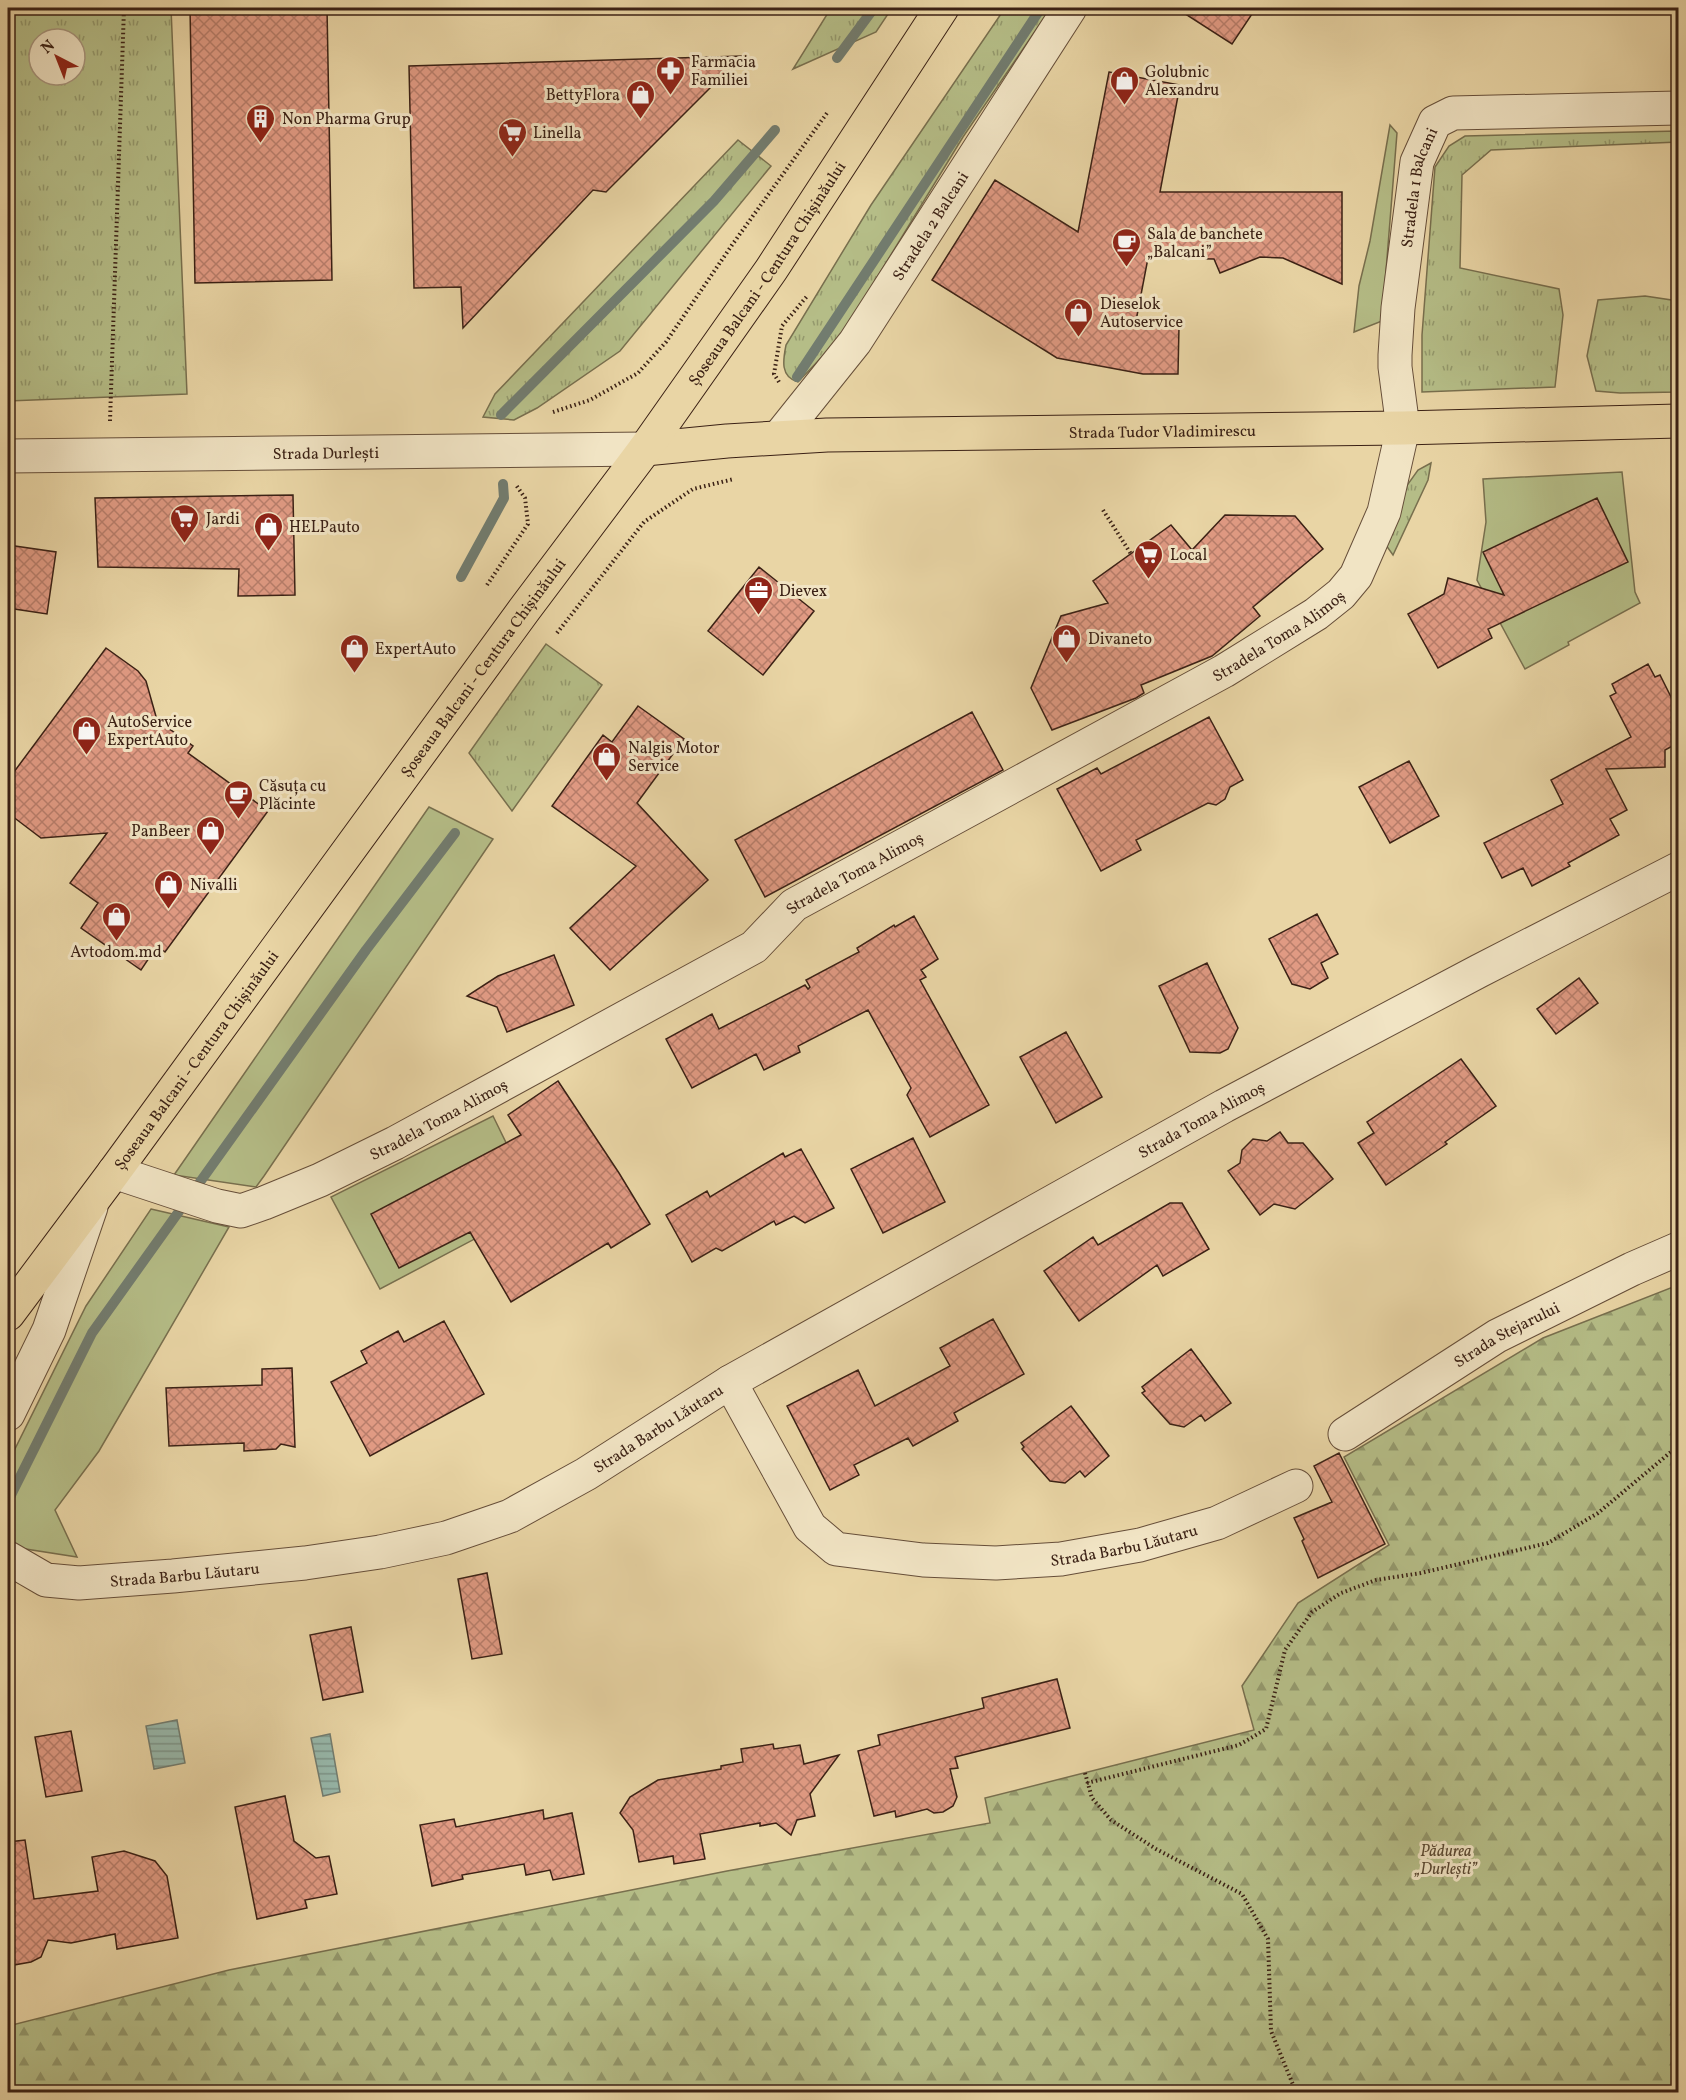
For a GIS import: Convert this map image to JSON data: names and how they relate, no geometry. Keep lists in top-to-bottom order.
{
  "streets": {
    "main road": ["Șoseaua Balcani - Centura Chișinăului", "Strada Tudor Vladimirescu"],
    "street": [
      "Stradela 1 Balcani",
      "Stradela 2 Balcani",
      "Strada Durlești",
      "Stradela Toma Alimoș",
      "Strada Toma Alimoș",
      "Strada Stejarului",
      "Strada Barbu Lăutaru"
    ]
  },
  "crossings": [
    ["Stradela 1 Balcani", "Strada Tudor Vladimirescu"],
    ["Stradela 1 Balcani", "Stradela Toma Alimoș"],
    ["Stradela 2 Balcani", "Strada Tudor Vladimirescu"],
    ["Șoseaua Balcani - Centura Chișinăului", "Strada Tudor Vladimirescu"],
    ["Șoseaua Balcani - Centura Chișinăului", "Strada Durlești"],
    ["Șoseaua Balcani - Centura Chișinăului", "Stradela Toma Alimoș"],
    ["Strada Tudor Vladimirescu", "Strada Durlești"],
    ["Strada Tudor Vladimirescu", "Stradela Toma Alimoș"],
    ["Strada Toma Alimoș", "Strada Barbu Lăutaru"]
  ],
  "parks": ["Pădurea „Durlești”"],
  "places": {
    "pharmacy": ["Farmacia Familiei"],
    "shop": [
      "Golubnic Alexandru",
      "BettyFlora",
      "Dieselok Autoservice",
      "HELPauto",
      "Divaneto",
      "ExpertAuto",
      "AutoService ExpertAuto",
      "Nalgis Motor Service",
      "PanBeer",
      "Nivalli",
      "Avtodom.md"
    ],
    "building": ["Non Pharma Grup"],
    "supermarket": ["Linella", "Jardi", "Local"],
    "cafe": ["Sala de banchete „Balcani”", "Căsuța cu Plăcinte"],
    "office": ["Dievex"]
  },
  "north": "top left"
}
